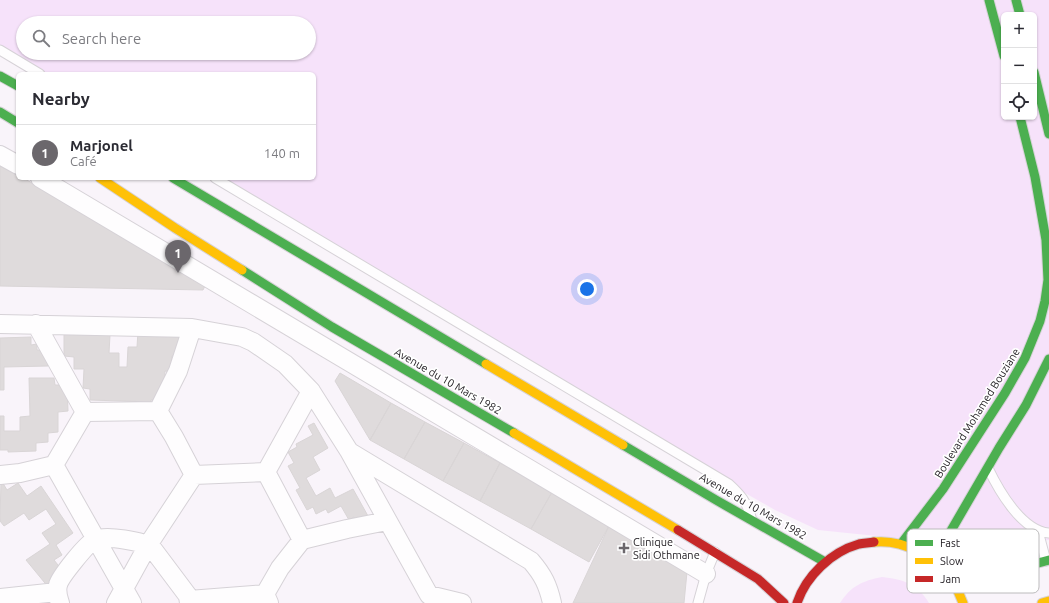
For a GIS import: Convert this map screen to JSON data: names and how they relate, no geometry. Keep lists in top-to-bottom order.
{
  "streets": {
    "main road": ["Avenue du 10 Mars 1982", "Boulevard Mohamed Bouziane"]
  },
  "places": {
    "health": ["Clinique Sidi Othmane"]
  },
  "legend": ["Fast", "Slow", "Jam"],
  "page": {
    "map_buttons": ["+", "−"],
    "search": "Search here",
    "heading": "Nearby",
    "list": [
      {
        "mark": "1",
        "name": "Marjonel",
        "note": "Café",
        "value": "140 m"
      }
    ],
    "pins": "1"
  }
}
